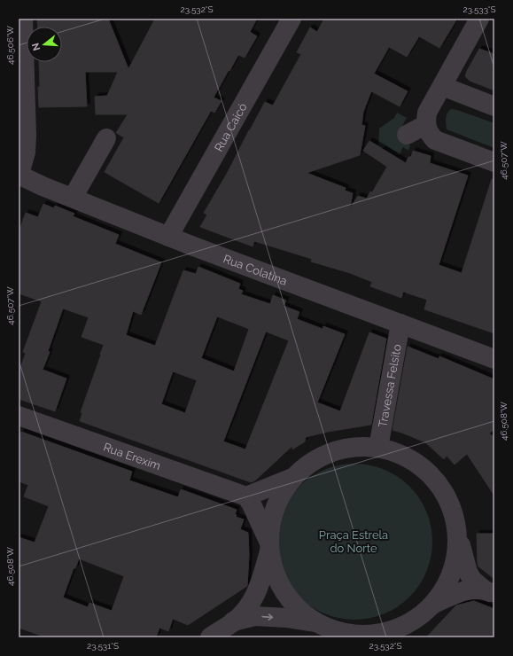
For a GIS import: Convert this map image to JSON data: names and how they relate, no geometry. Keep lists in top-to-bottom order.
{
  "streets": {
    "street": [
      "Rua Caicó",
      "Rua Colatina",
      "Travessa Felsito",
      "Rua Erexim"
    ]
  },
  "crossings": [
    ["Rua Caicó", "Rua Colatina"],
    ["Rua Colatina", "Travessa Felsito"]
  ],
  "parks": ["Praça Estrela do Norte"],
  "north": "left",
  "coordinates": [
    "23.532°S",
    "23.533°S",
    "46.506°W",
    "46.507°W",
    "46.508°W",
    "23.531°S"
  ]
}
